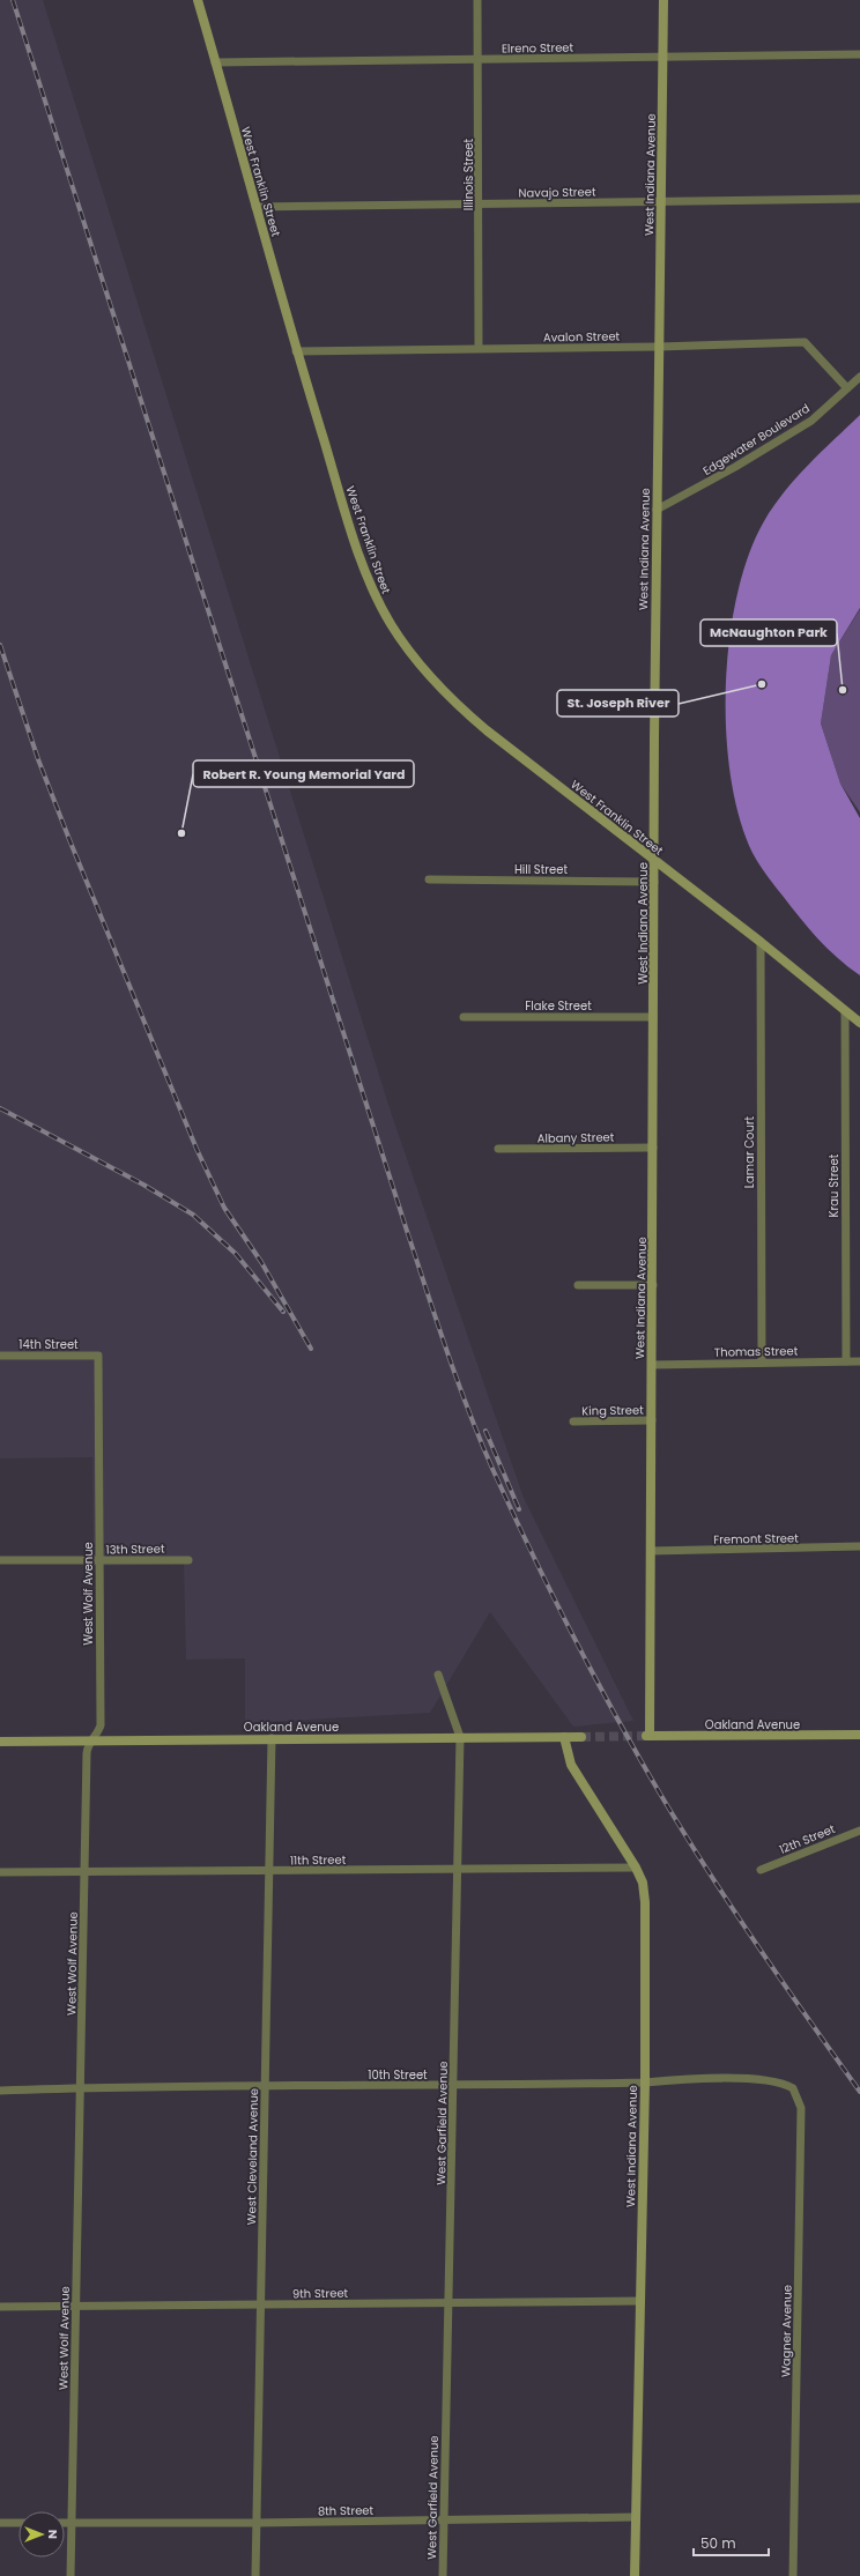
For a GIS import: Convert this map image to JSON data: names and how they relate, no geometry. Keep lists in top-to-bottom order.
{
  "streets": {
    "street": [
      "Elreno Street",
      "Illinois Street",
      "West Indiana Avenue",
      "West Franklin Street",
      "Navajo Street",
      "Avalon Street",
      "Edgewater Boulevard",
      "Hill Street",
      "Flake Street",
      "Albany Street",
      "Lamar Court",
      "Krau Street",
      "14th Street",
      "Thomas Street",
      "King Street",
      "Fremont Street",
      "13th Street",
      "West Wolf Avenue",
      "Oakland Avenue",
      "12th Street",
      "11th Street",
      "10th Street",
      "West Garfield Avenue",
      "West Cleveland Avenue",
      "9th Street",
      "Wagner Avenue",
      "8th Street"
    ]
  },
  "crossings": [
    ["Elreno Street", "Illinois Street"],
    ["Elreno Street", "West Indiana Avenue"],
    ["Elreno Street", "West Franklin Street"],
    ["Illinois Street", "Navajo Street"],
    ["Illinois Street", "Avalon Street"],
    ["West Indiana Avenue", "West Franklin Street"],
    ["West Indiana Avenue", "Navajo Street"],
    ["West Indiana Avenue", "Avalon Street"],
    ["West Indiana Avenue", "Edgewater Boulevard"],
    ["West Indiana Avenue", "Hill Street"],
    ["West Indiana Avenue", "Flake Street"],
    ["West Indiana Avenue", "Albany Street"],
    ["West Indiana Avenue", "Thomas Street"],
    ["West Indiana Avenue", "King Street"],
    ["West Indiana Avenue", "Fremont Street"],
    ["West Indiana Avenue", "Oakland Avenue"],
    ["West Indiana Avenue", "11th Street"],
    ["West Indiana Avenue", "10th Street"],
    ["West Indiana Avenue", "9th Street"],
    ["West Indiana Avenue", "8th Street"],
    ["West Franklin Street", "Navajo Street"],
    ["West Franklin Street", "Avalon Street"],
    ["West Franklin Street", "Lamar Court"],
    ["West Franklin Street", "Krau Street"],
    ["Avalon Street", "Edgewater Boulevard"],
    ["Lamar Court", "Thomas Street"],
    ["Krau Street", "Thomas Street"],
    ["14th Street", "West Wolf Avenue"],
    ["13th Street", "West Wolf Avenue"],
    ["West Wolf Avenue", "Oakland Avenue"],
    ["West Wolf Avenue", "11th Street"],
    ["West Wolf Avenue", "10th Street"],
    ["West Wolf Avenue", "9th Street"],
    ["West Wolf Avenue", "8th Street"],
    ["Oakland Avenue", "West Garfield Avenue"],
    ["Oakland Avenue", "West Cleveland Avenue"],
    ["11th Street", "West Garfield Avenue"],
    ["11th Street", "West Cleveland Avenue"],
    ["10th Street", "West Garfield Avenue"],
    ["10th Street", "West Cleveland Avenue"],
    ["10th Street", "Wagner Avenue"],
    ["West Garfield Avenue", "9th Street"],
    ["West Garfield Avenue", "8th Street"],
    ["West Cleveland Avenue", "9th Street"],
    ["West Cleveland Avenue", "8th Street"]
  ],
  "places": ["St. Joseph River", "McNaughton Park", "Robert R. Young Memorial Yard"],
  "scale_bar": "50 m",
  "north": "right"
}
